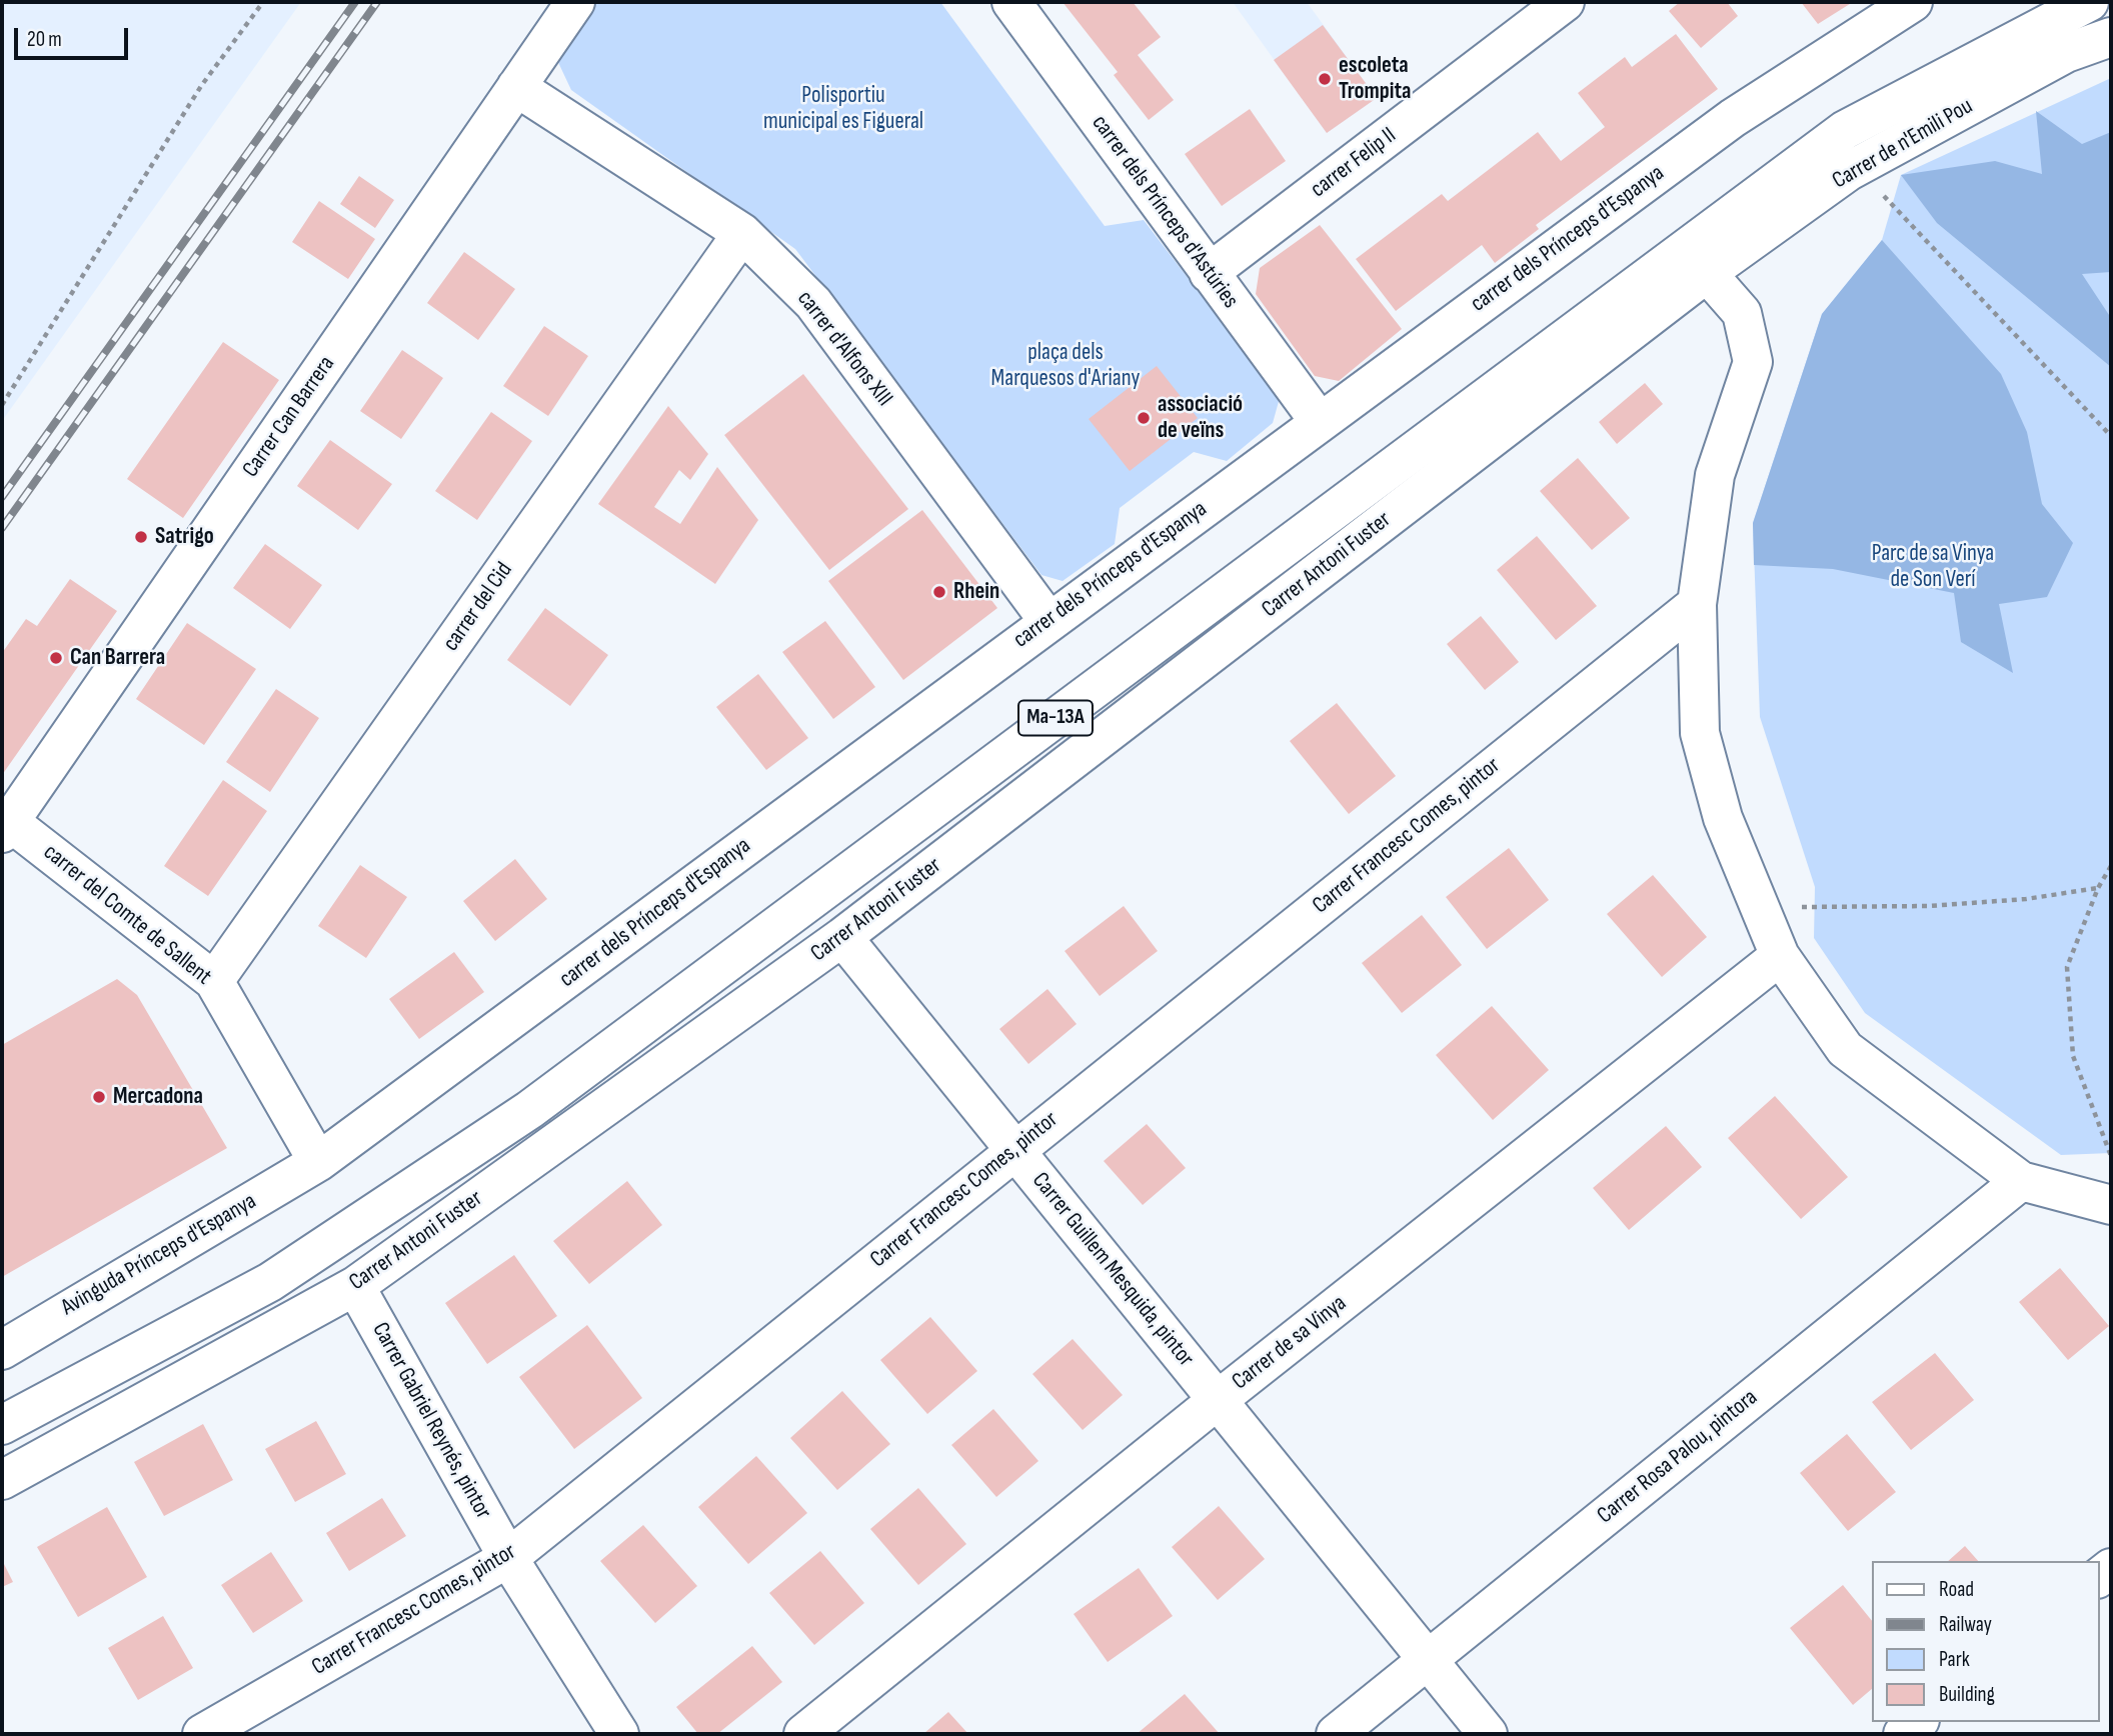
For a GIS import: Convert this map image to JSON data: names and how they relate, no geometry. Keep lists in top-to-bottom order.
{
  "streets": {
    "street": [
      "Carrer de n'Emili Pou",
      "carrer Felip II",
      "carrer dels Prínceps d'Astúries",
      "carrer dels Prínceps d'Espanya",
      "carrer d'Alfons XIII",
      "Carrer Can Barrera",
      "Carrer Antoni Fuster",
      "carrer del Cid",
      "Ma-13A",
      "Carrer Francesc Comes, pintor",
      "carrer del Comte de Sallent",
      "Avinguda Prínceps d'Espanya",
      "Carrer Guillem Mesquida, pintor",
      "Carrer de sa Vinya",
      "Carrer Gabriel Reynés, pintor",
      "Carrer Rosa Palou, pintora"
    ]
  },
  "crossings": [
    ["Carrer de n'Emili Pou", "Carrer Antoni Fuster"],
    ["carrer Felip II", "carrer dels Prínceps d'Astúries"],
    ["carrer dels Prínceps d'Astúries", "carrer dels Prínceps d'Espanya"],
    ["carrer dels Prínceps d'Espanya", "carrer d'Alfons XIII"],
    ["carrer dels Prínceps d'Espanya", "carrer del Comte de Sallent"],
    ["carrer dels Prínceps d'Espanya", "Avinguda Prínceps d'Espanya"],
    ["carrer d'Alfons XIII", "Carrer Can Barrera"],
    ["carrer d'Alfons XIII", "carrer del Cid"],
    ["Carrer Can Barrera", "carrer del Comte de Sallent"],
    ["Carrer Antoni Fuster", "Carrer Guillem Mesquida, pintor"],
    ["Carrer Antoni Fuster", "Carrer Gabriel Reynés, pintor"],
    ["carrer del Cid", "carrer del Comte de Sallent"],
    ["Carrer Francesc Comes, pintor", "Carrer Guillem Mesquida, pintor"],
    ["Carrer Francesc Comes, pintor", "Carrer Gabriel Reynés, pintor"],
    ["carrer del Comte de Sallent", "Avinguda Prínceps d'Espanya"],
    ["Carrer Guillem Mesquida, pintor", "Carrer de sa Vinya"],
    ["Carrer Guillem Mesquida, pintor", "Carrer Rosa Palou, pintora"]
  ],
  "parks": ["Polisportiu municipal es Figueral", "plaça dels Marquesos d'Ariany", "Parc de sa Vinya de Son Verí"],
  "places": [
    "escoleta Trompita",
    "associació de veïns",
    "Satrigo",
    "Rhein",
    "Can Barrera",
    "Mercadona"
  ],
  "legend": [
    "Road",
    "Railway",
    "Park",
    "Building"
  ],
  "scale_bar": "20 m"
}
